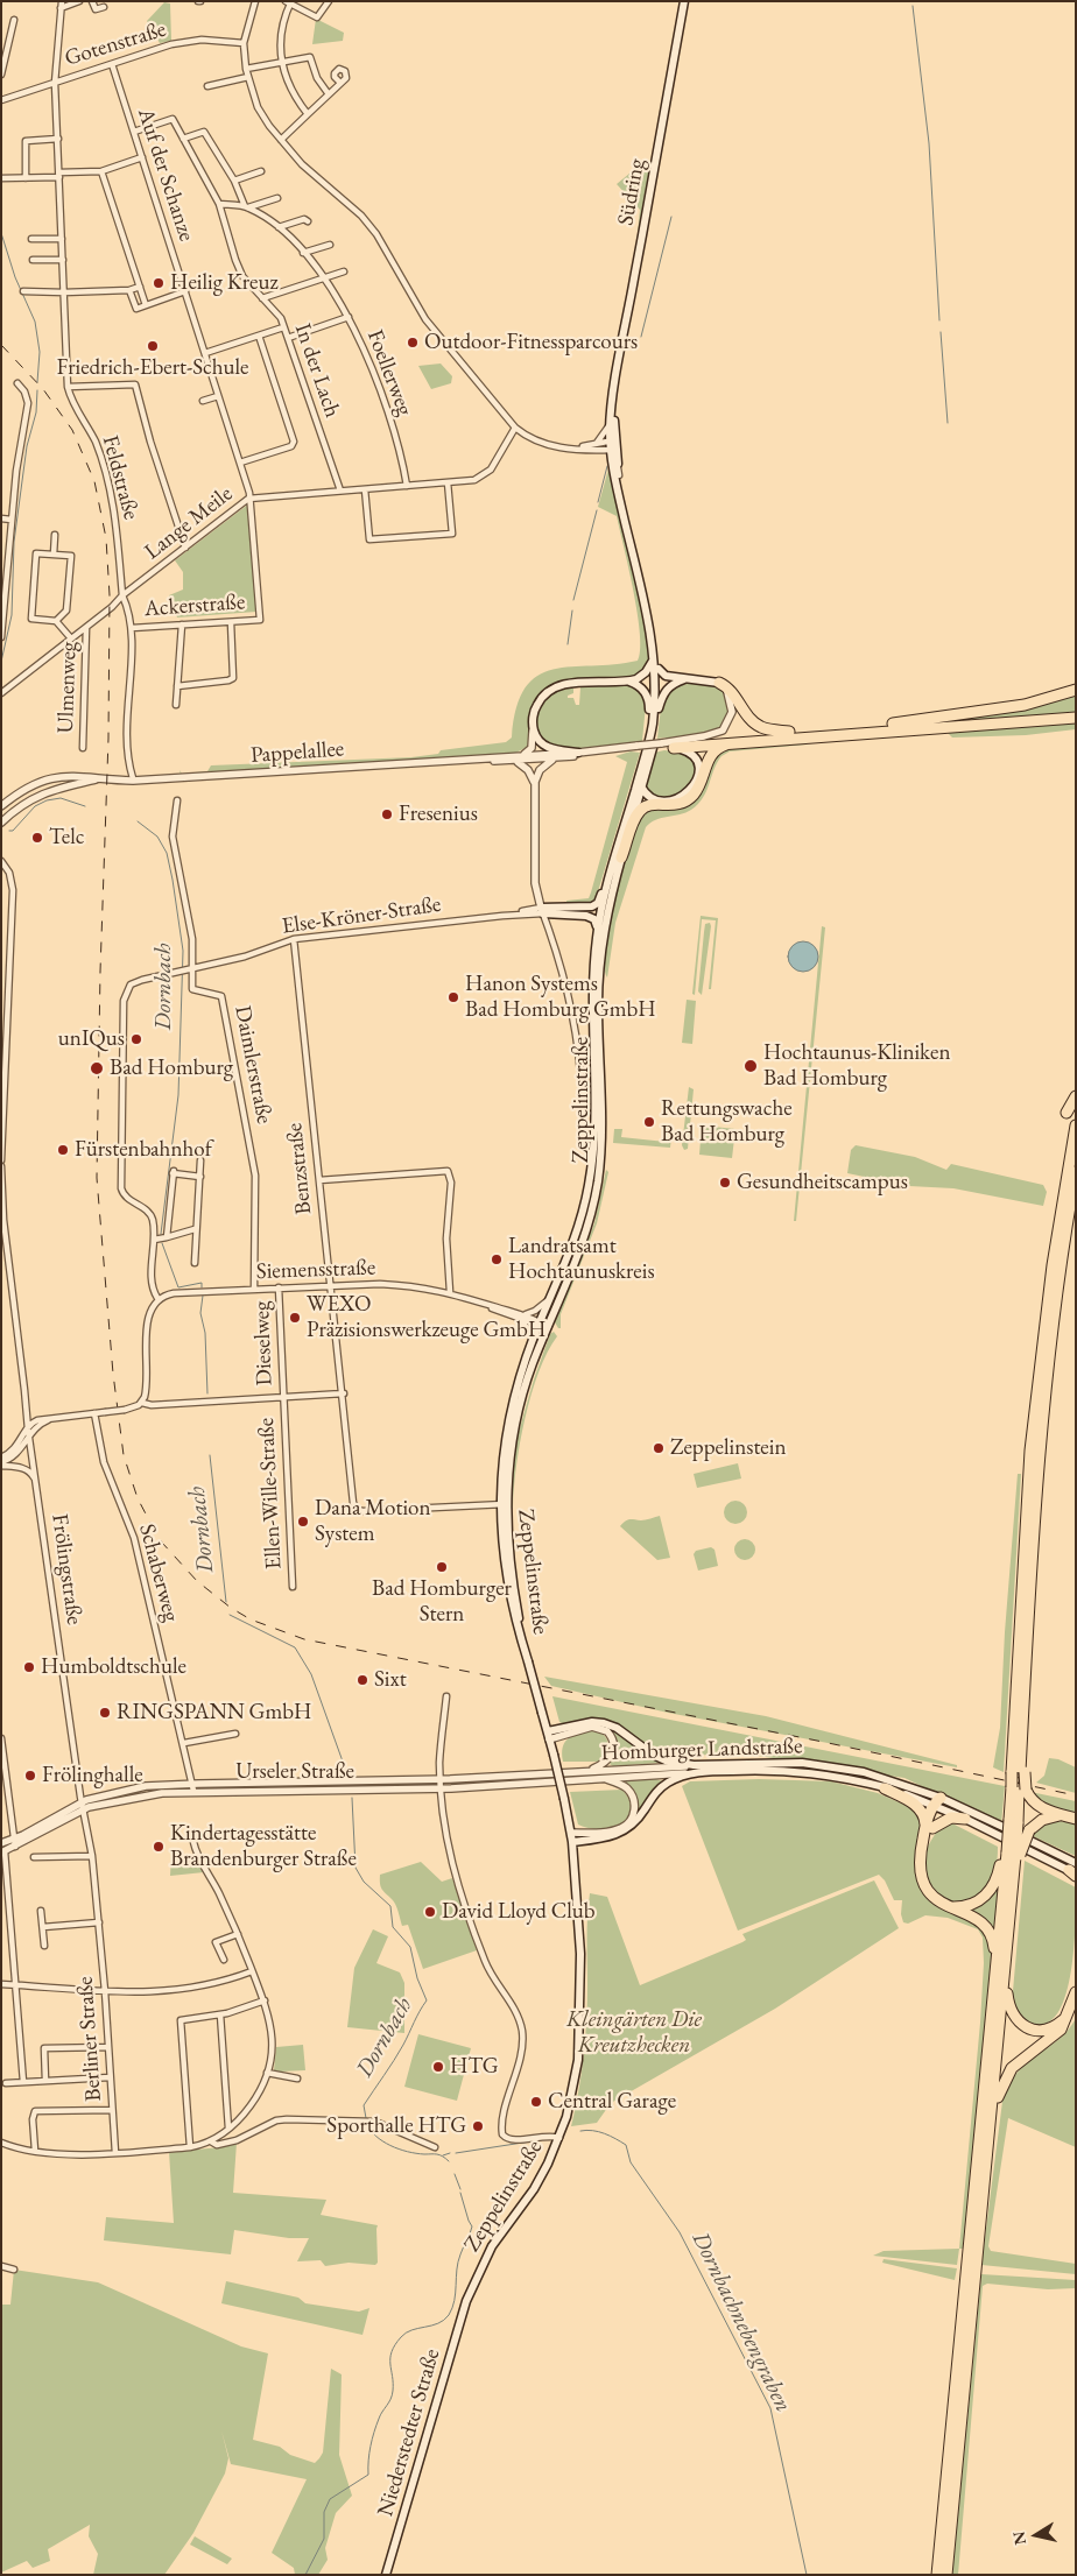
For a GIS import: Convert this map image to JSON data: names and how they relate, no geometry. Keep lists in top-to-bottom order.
{
  "streets": {
    "main road": [
      "Südring",
      "Zeppelinstraße",
      "Homburger Landstraße",
      "Niederstedter Straße"
    ],
    "street": [
      "Gotenstraße",
      "Auf der Schanze",
      "In der Lach",
      "Foellerweg",
      "Feldstraße",
      "Lange Meile",
      "Ackerstraße",
      "Ulmenweg",
      "Pappelallee",
      "Else-Kröner-Straße",
      "Daimlerstraße",
      "Benzstraße",
      "Siemensstraße",
      "Dieselweg",
      "Ellen-Wille-Straße",
      "Frölingstraße",
      "Schaberweg",
      "Urseler Straße",
      "Berliner Straße"
    ]
  },
  "crossings": [
    ["Gotenstraße", "Auf der Schanze"],
    ["Gotenstraße", "Feldstraße"],
    ["Auf der Schanze", "In der Lach"],
    ["Auf der Schanze", "Lange Meile"],
    ["Auf der Schanze", "Ackerstraße"],
    ["Südring", "Zeppelinstraße"],
    ["In der Lach", "Foellerweg"],
    ["In der Lach", "Lange Meile"],
    ["Foellerweg", "Lange Meile"],
    ["Feldstraße", "Lange Meile"],
    ["Feldstraße", "Ackerstraße"],
    ["Feldstraße", "Pappelallee"],
    ["Lange Meile", "Ulmenweg"],
    ["Else-Kröner-Straße", "Daimlerstraße"],
    ["Else-Kröner-Straße", "Benzstraße"],
    ["Else-Kröner-Straße", "Siemensstraße"],
    ["Daimlerstraße", "Siemensstraße"],
    ["Zeppelinstraße", "Benzstraße"],
    ["Zeppelinstraße", "Siemensstraße"],
    ["Zeppelinstraße", "Niederstedter Straße"],
    ["Benzstraße", "Siemensstraße"],
    ["Siemensstraße", "Dieselweg"],
    ["Dieselweg", "Ellen-Wille-Straße"],
    ["Frölingstraße", "Urseler Straße"],
    ["Frölingstraße", "Berliner Straße"],
    ["Schaberweg", "Urseler Straße"],
    ["Homburger Landstraße", "Urseler Straße"],
    ["Urseler Straße", "Berliner Straße"]
  ],
  "water": ["Dornbach", "Dornbachnebengraben"],
  "parks": ["Kleingärten Die Kreutzhecken"],
  "places": [
    "Heilig Kreuz",
    "Outdoor-Fitnessparcours",
    "Friedrich-Ebert-Schule",
    "Fresenius",
    "Telc",
    "Hanon Systems Bad Homburg GmbH",
    "unIQus",
    "Hochtaunus-Kliniken Bad Homburg",
    "Bad Homburg",
    "Rettungswache Bad Homburg",
    "Fürstenbahnhof",
    "Gesundheitscampus",
    "Landratsamt Hochtaunuskreis",
    "WEXO Präzisionswerkzeuge GmbH",
    "Zeppelinstein",
    "Dana Motion System",
    "Bad Homburger Stern",
    "Humboldtschule",
    "Sixt",
    "RINGSPANN GmbH",
    "Frölinghalle",
    "Kindertagesstätte Brandenburger Straße",
    "David Lloyd Club",
    "HTG",
    "Central Garage",
    "Sporthalle HTG"
  ],
  "north": "left"
}
